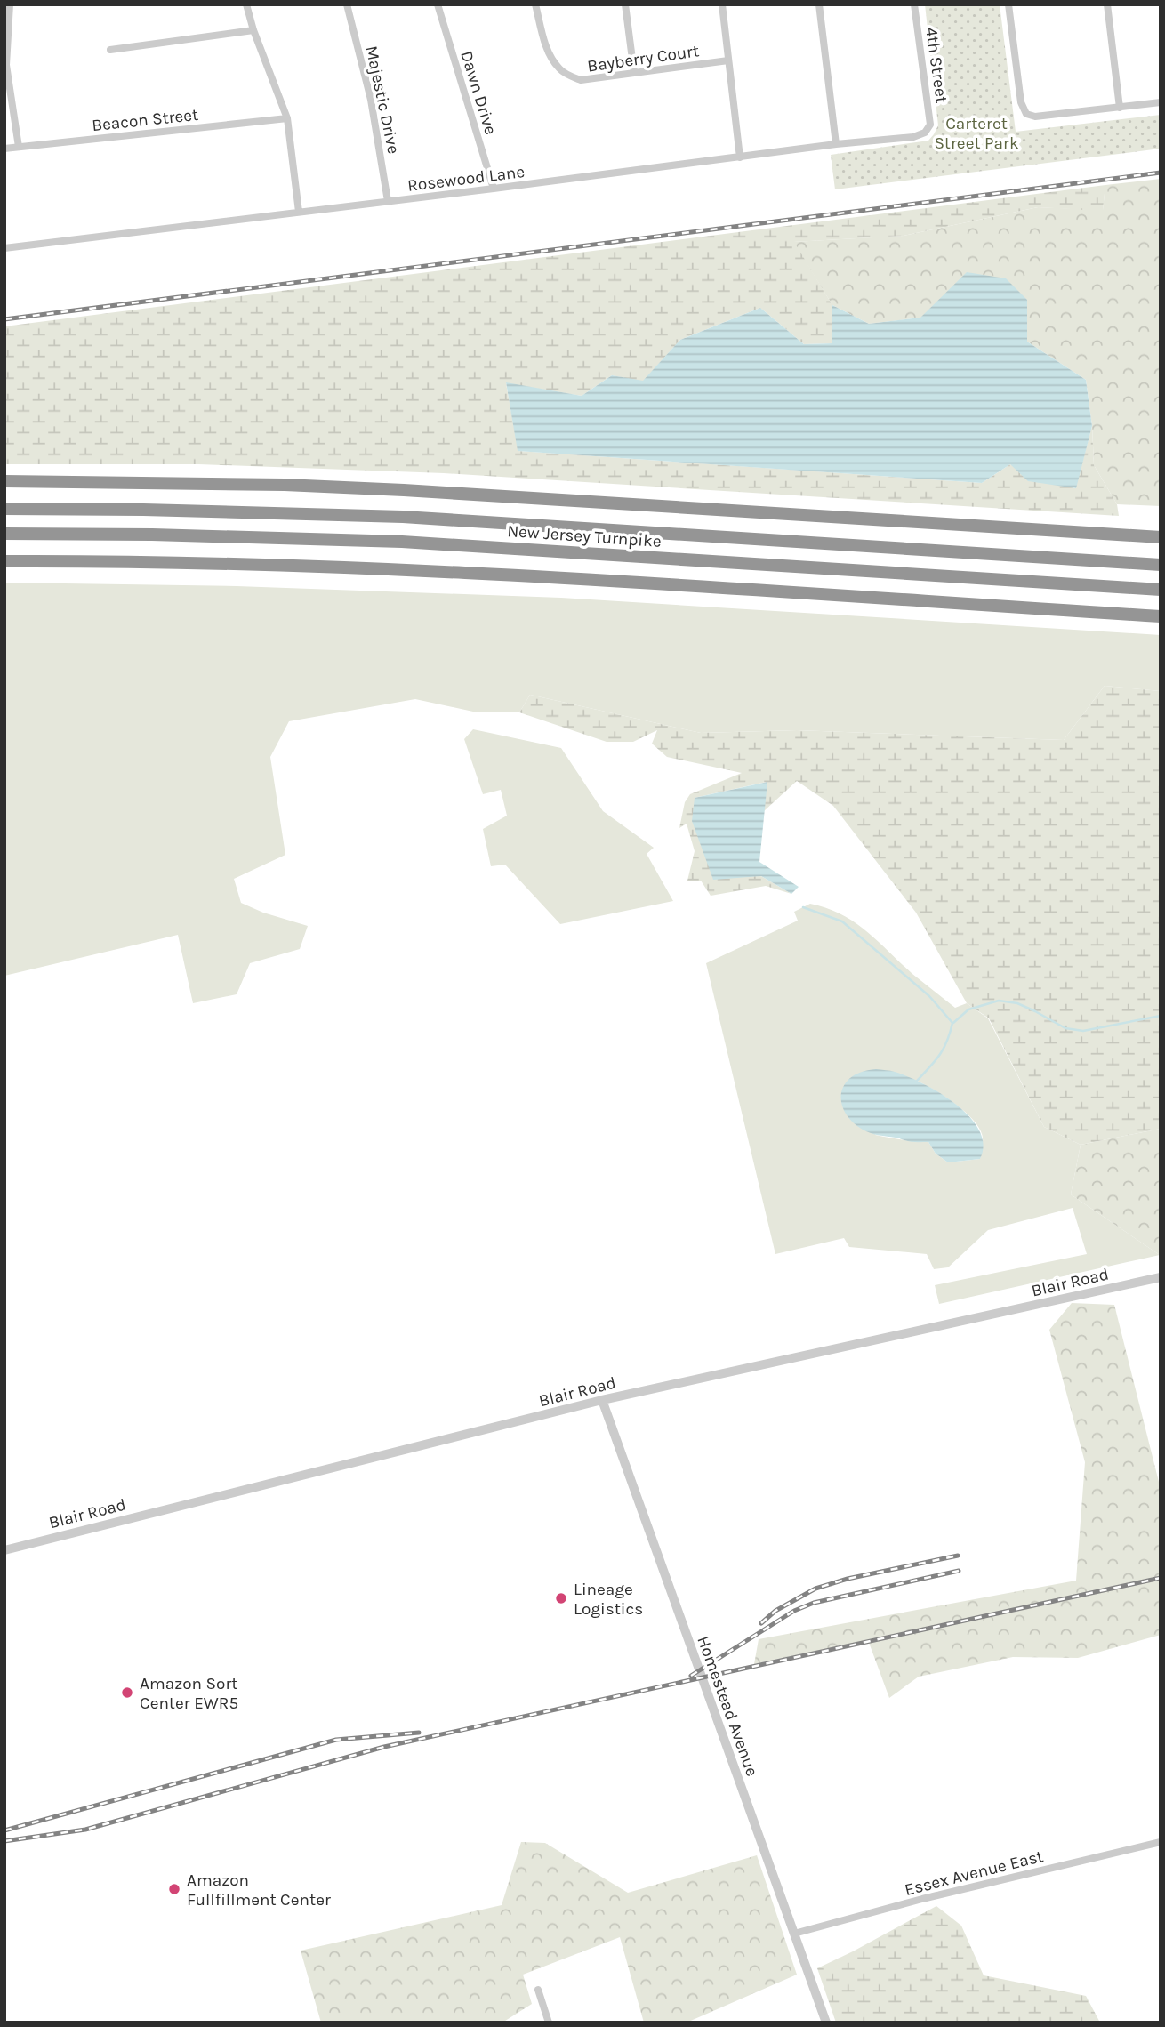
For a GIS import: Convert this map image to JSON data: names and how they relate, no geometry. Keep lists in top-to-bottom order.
{
  "streets": {
    "highway": ["New Jersey Turnpike"],
    "street": [
      "Bayberry Court",
      "4th Street",
      "Dawn Drive",
      "Majestic Drive",
      "Beacon Street",
      "Rosewood Lane",
      "Blair Road",
      "Homestead Avenue",
      "Essex Avenue East"
    ]
  },
  "crossings": [
    ["4th Street", "Rosewood Lane"],
    ["Dawn Drive", "Rosewood Lane"],
    ["Majestic Drive", "Rosewood Lane"],
    ["Blair Road", "Homestead Avenue"],
    ["Homestead Avenue", "Essex Avenue East"]
  ],
  "parks": ["Carteret Street Park"],
  "places": ["Lineage Logistics", "Amazon Sort Center EWR5", "Amazon Fullfillment Center"]
}
